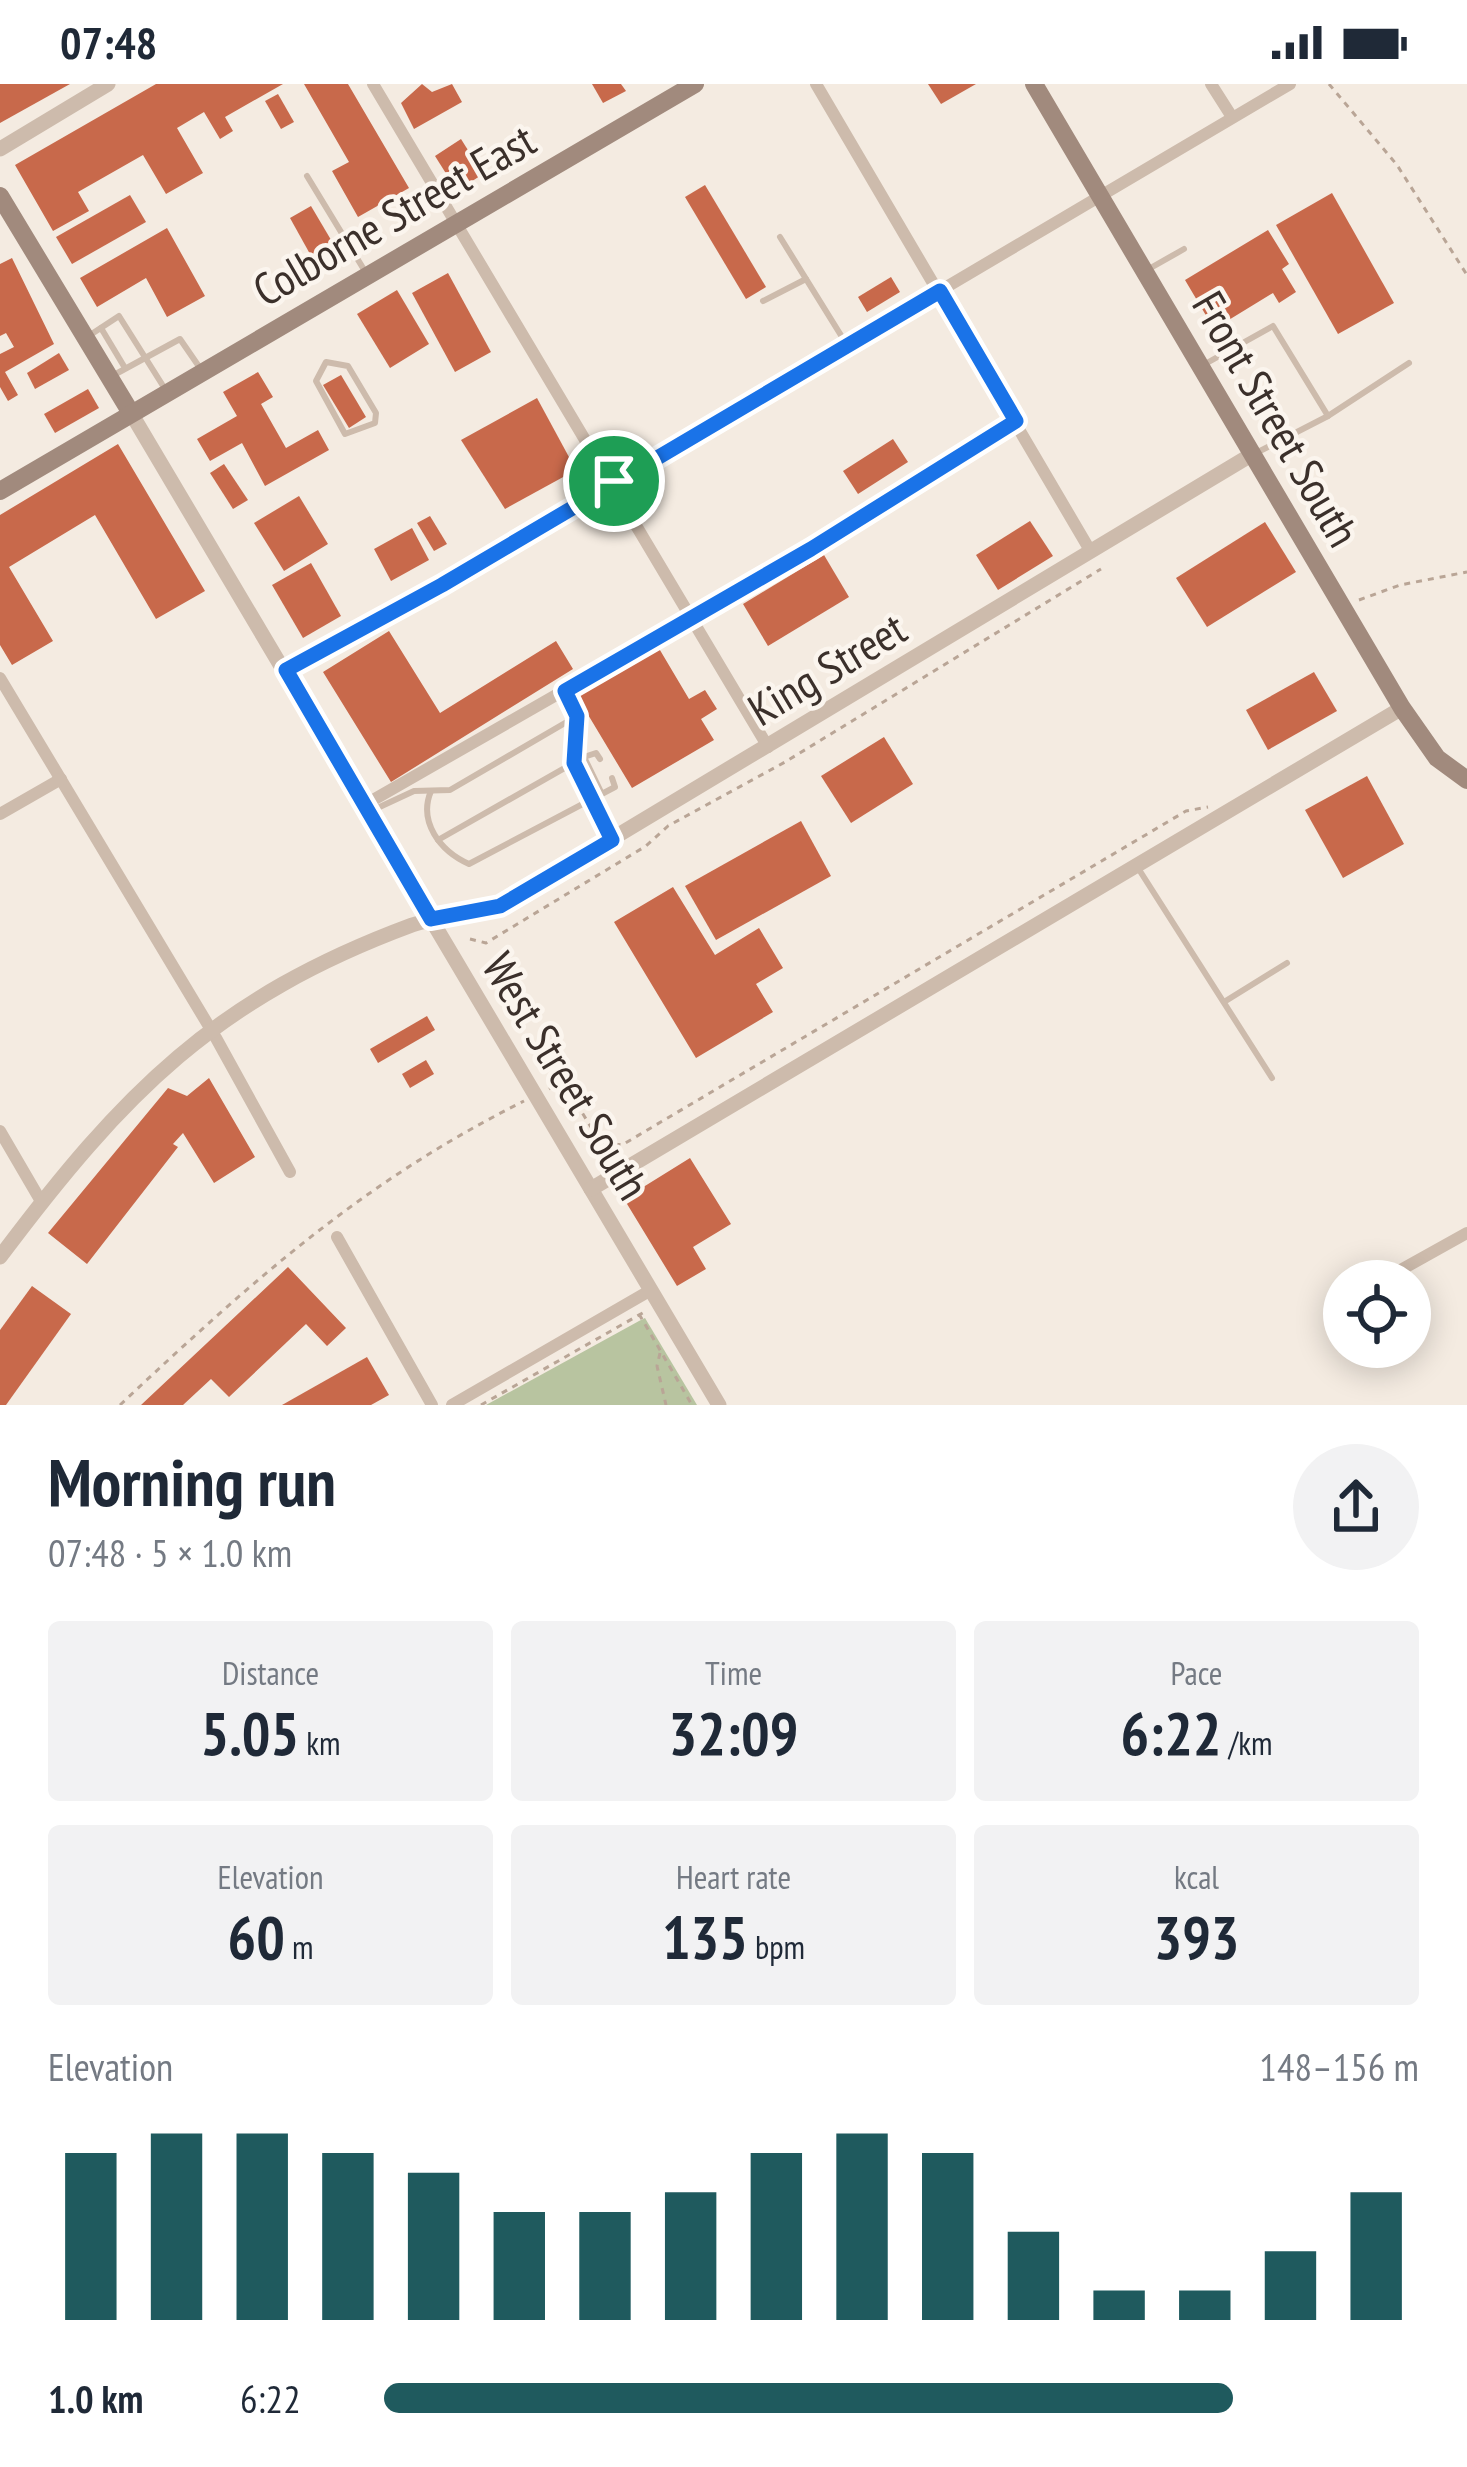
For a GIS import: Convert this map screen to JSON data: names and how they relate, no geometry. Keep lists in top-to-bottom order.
{
  "streets": {
    "main road": ["Colborne Street East", "Front Street South"],
    "street": ["King Street", "West Street South"]
  },
  "crossings": [
    ["Colborne Street East", "West Street South"],
    ["Front Street South", "King Street"],
    ["King Street", "West Street South"]
  ],
  "page": {
    "status": "07:48",
    "heading": ["Morning run", "07:48 · 5 × 1.0 km"],
    "stats": [
      ["Distance", "5.05 km"],
      ["Time", "32:09"],
      ["Pace", "6:22 /km"],
      ["Elevation", "60 m"],
      ["Heart rate", "135 bpm"],
      ["kcal", "393"]
    ],
    "chart": ["Elevation", "148–156 m"],
    "list": [
      {
        "name": "1.0 km",
        "note": "6:22"
      }
    ]
  }
}
